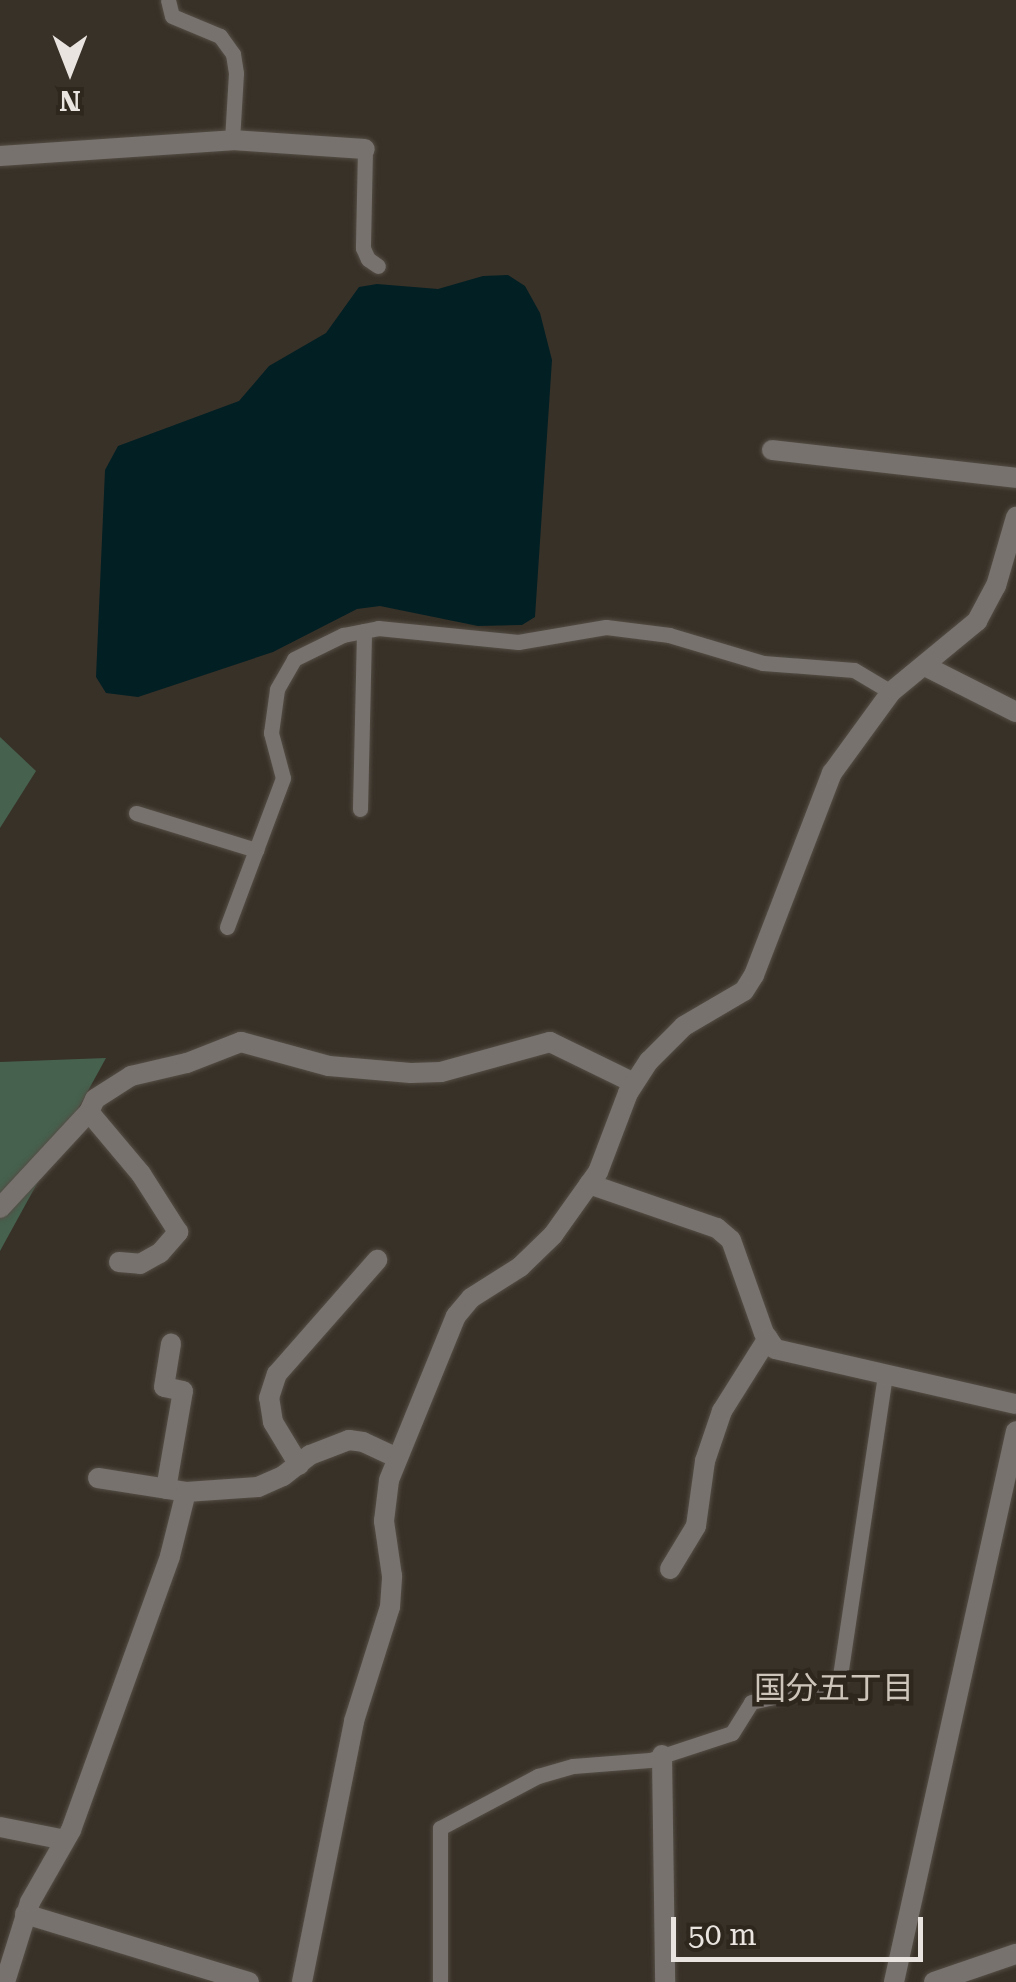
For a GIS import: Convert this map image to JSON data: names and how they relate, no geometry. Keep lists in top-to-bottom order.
{
  "districts": ["国分五丁目"],
  "scale_bar": "50 m",
  "north": "bottom"
}
